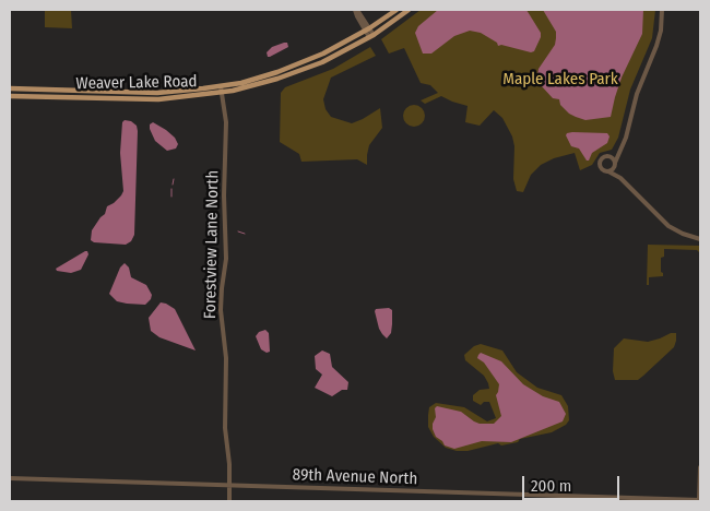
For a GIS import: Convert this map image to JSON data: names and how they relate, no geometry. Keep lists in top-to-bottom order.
{
  "streets": {
    "main road": ["Weaver Lake Road"],
    "street": ["Forestview Lane North", "89th Avenue North"]
  },
  "crossings": [
    ["Weaver Lake Road", "Forestview Lane North"],
    ["Forestview Lane North", "89th Avenue North"]
  ],
  "parks": ["Maple Lakes Park"],
  "scale_bar": "200 m"
}
